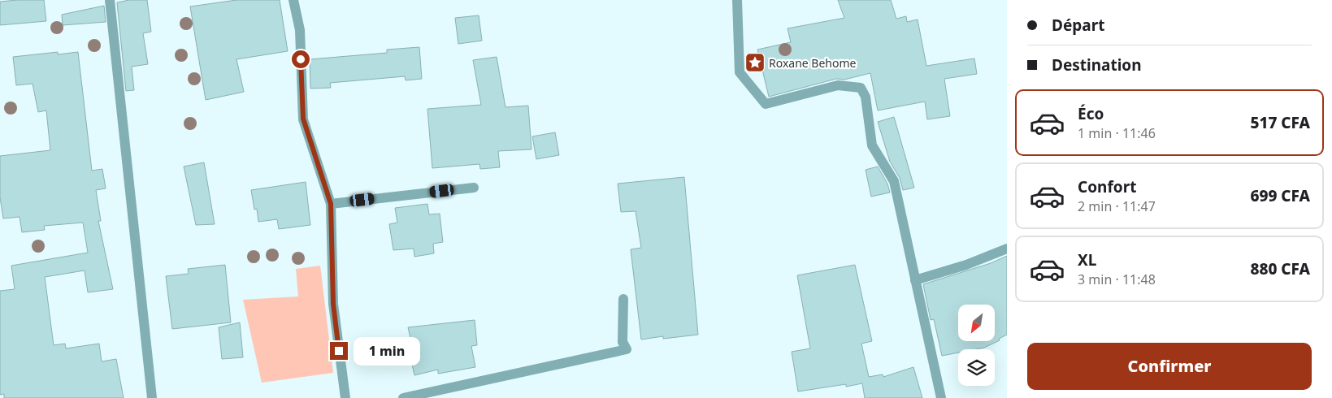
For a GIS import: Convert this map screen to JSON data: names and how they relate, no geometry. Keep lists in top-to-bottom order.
{
  "places": {
    "place": ["Roxane Behome"]
  },
  "north": "bottom left",
  "page": {
    "banner": ["Départ", "Destination"],
    "list": [
      {
        "name": "Éco",
        "note": "1 min · 11:46",
        "value": "517 CFA"
      },
      {
        "name": "Confort",
        "note": "2 min · 11:47",
        "value": "699 CFA"
      },
      {
        "name": "XL",
        "note": "3 min · 11:48",
        "value": "880 CFA"
      }
    ],
    "buttons": "Confirmer",
    "bubble": "1 min"
  }
}
